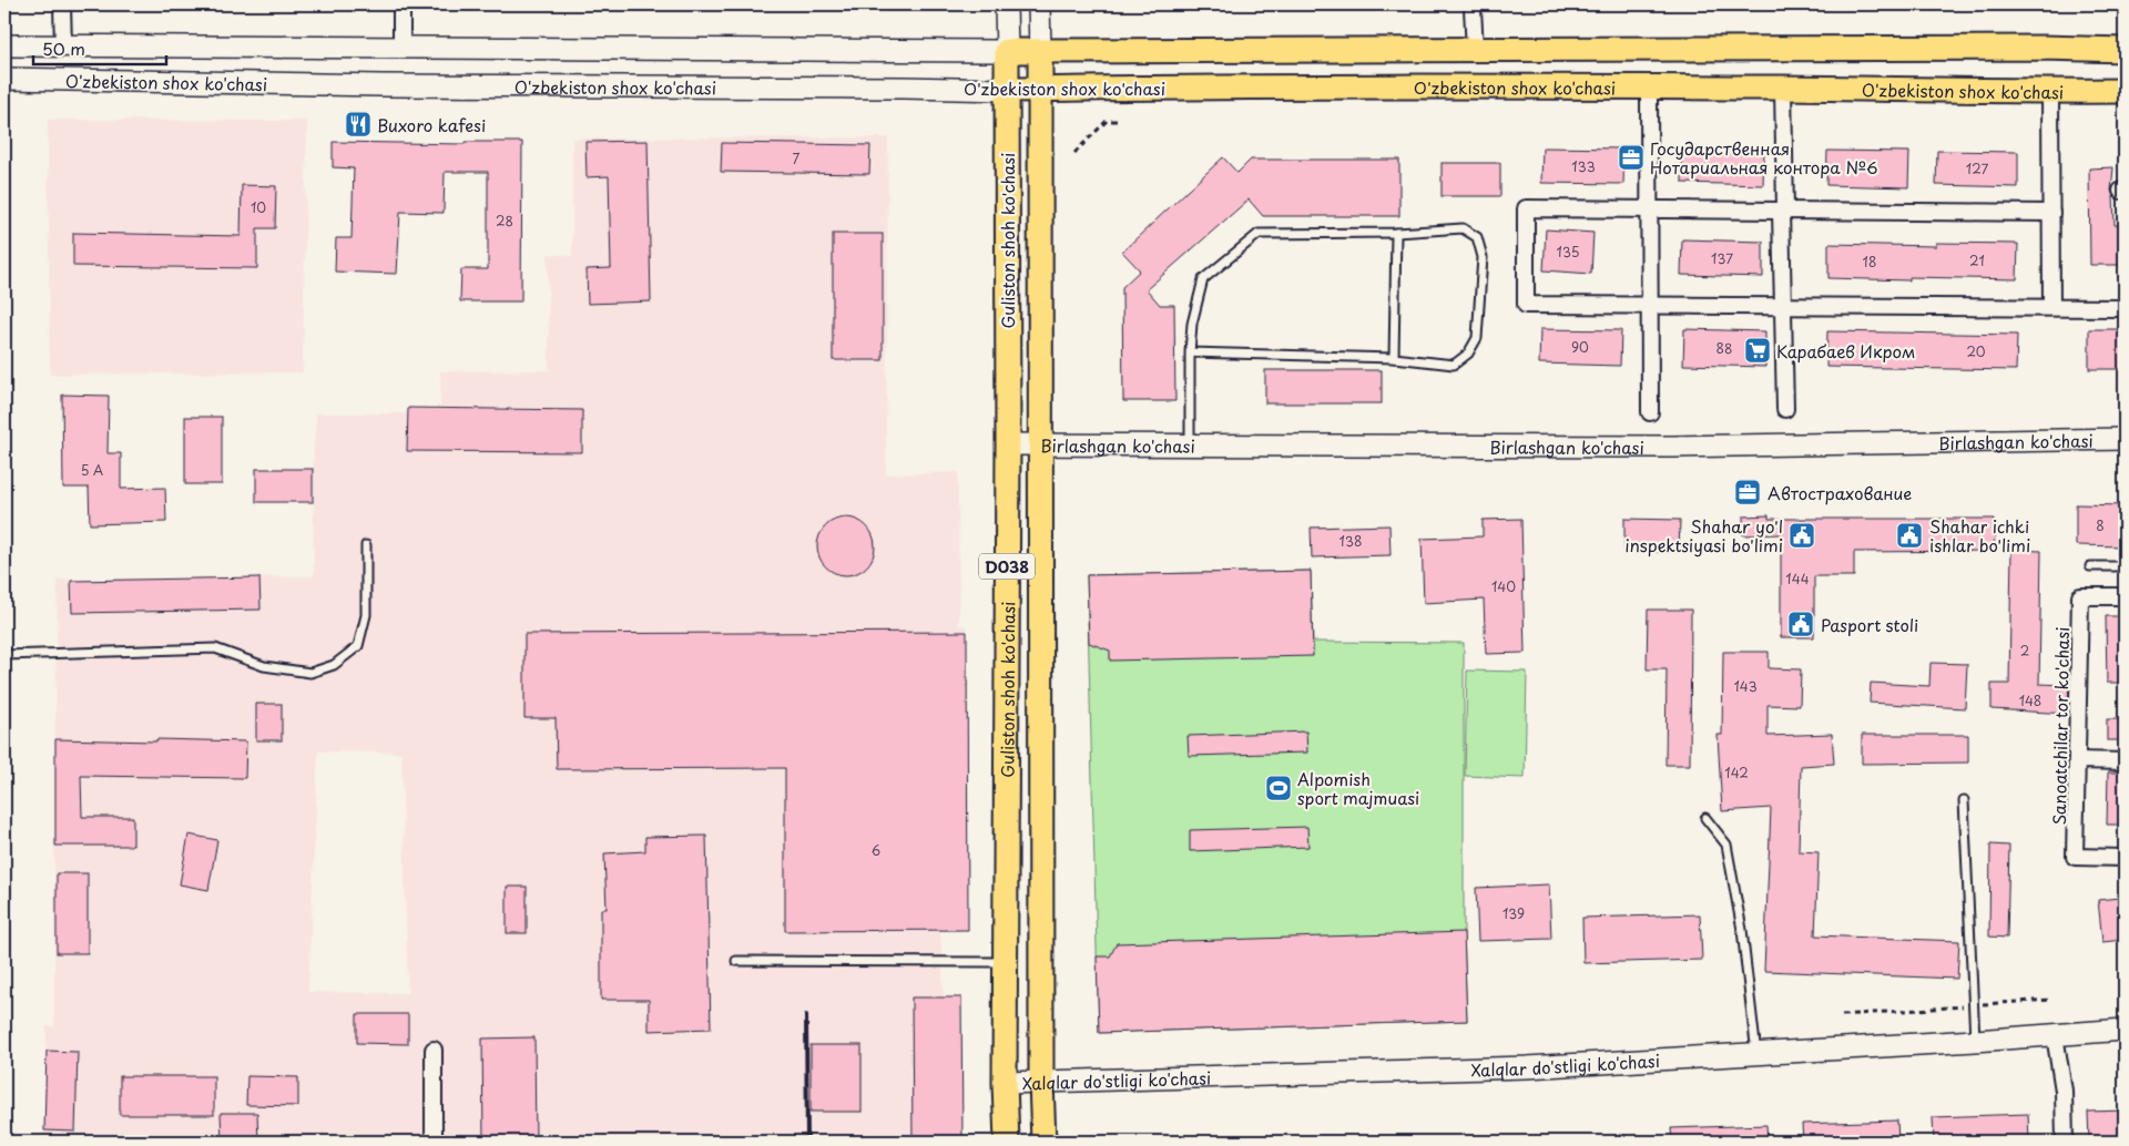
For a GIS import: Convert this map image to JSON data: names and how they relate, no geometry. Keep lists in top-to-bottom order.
{
  "streets": {
    "main road": ["O'zbekiston shox ko'chasi", "Guliston shoh ko'chasi", "D038"],
    "street": ["Birlashgan ko'chasi", "Sanoatchilar tor ko'chasi", "Xalqlar do'stligi ko'chasi"]
  },
  "crossings": [
    ["O'zbekiston shox ko'chasi", "Guliston shoh ko'chasi"],
    ["Guliston shoh ko'chasi", "Birlashgan ko'chasi"],
    ["Guliston shoh ko'chasi", "Xalqlar do'stligi ko'chasi"]
  ],
  "places": {
    "restaurant": ["Buxoro kafesi"],
    "office": ["Государственная Нотариальная контора №6", "Автострахование"],
    "supermarket": ["Карабаев Икром"],
    "public building": ["Shahar yo'l inspektsiyasi bo'limi", "Shahar ichki ishlar bo'limi", "Pasport stoli"],
    "sports": ["Alpomish sport majmuasi"]
  },
  "house_numbers": [
    "7",
    "133",
    "127",
    "10",
    "28",
    "135",
    "137",
    "21",
    "18",
    "90",
    "88",
    "20",
    "5 А",
    "8",
    "138",
    "144",
    "140",
    "2",
    "143",
    "148",
    "142",
    "6",
    "139"
  ],
  "scale_bar": "50 m"
}
